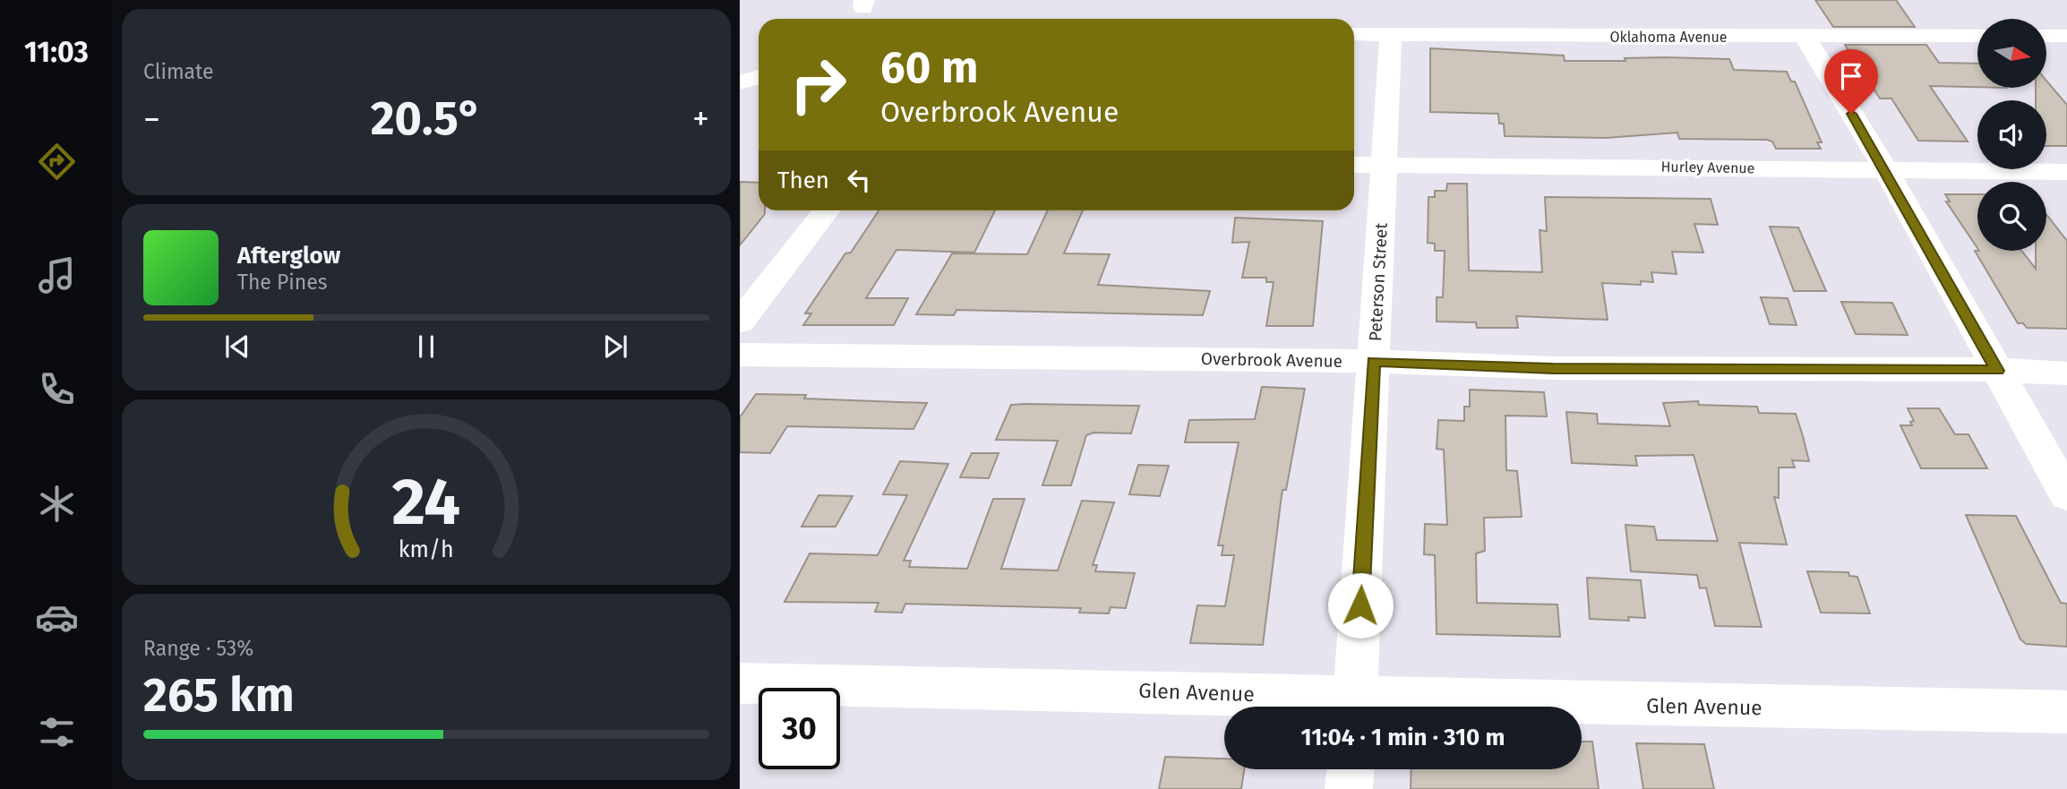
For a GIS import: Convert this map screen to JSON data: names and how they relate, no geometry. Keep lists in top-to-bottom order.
{
  "streets": {
    "street": [
      "Oklahoma Avenue",
      "Hurley Avenue",
      "Peterson Street",
      "Overbrook Avenue",
      "Glen Avenue"
    ]
  },
  "crossings": [
    ["Oklahoma Avenue", "Peterson Street"],
    ["Hurley Avenue", "Peterson Street"],
    ["Peterson Street", "Overbrook Avenue"]
  ],
  "north": "right",
  "page": {
    "tabs": "11:03",
    "tile": [
      "Climate",
      ["Range · 53%", "265 km"]
    ],
    "turn": ["60 m", "Overbrook Avenue"],
    "heat": ["−", "20.5°", "+"],
    "then": "Then",
    "song": ["Afterglow", "The Pines"],
    "limit": "30",
    "trip": "11:04 · 1 min · 310 m",
    "gauge": ["24", "km/h"]
  }
}
